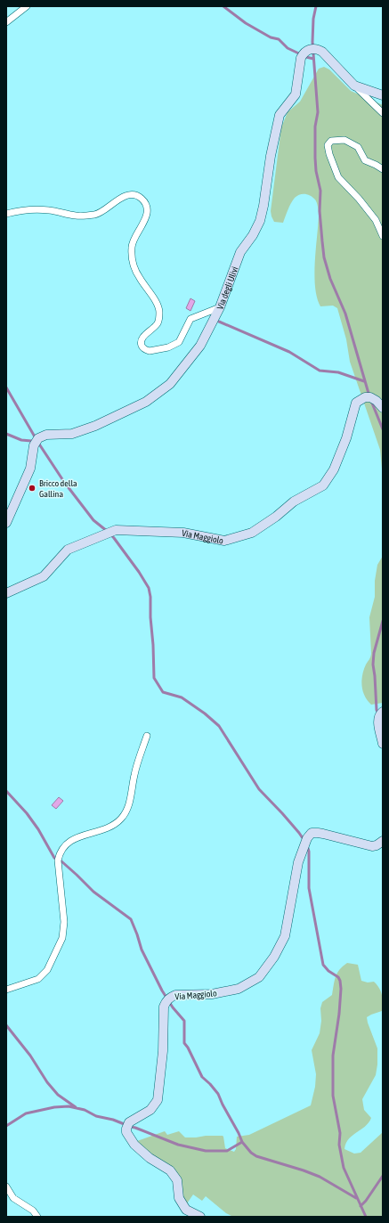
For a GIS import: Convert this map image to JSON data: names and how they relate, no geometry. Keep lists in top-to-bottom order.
{
  "streets": {
    "street": ["Via degli Ulivi", "Via Maggiolo"]
  },
  "places": ["Bricco della Gallina"]
}
